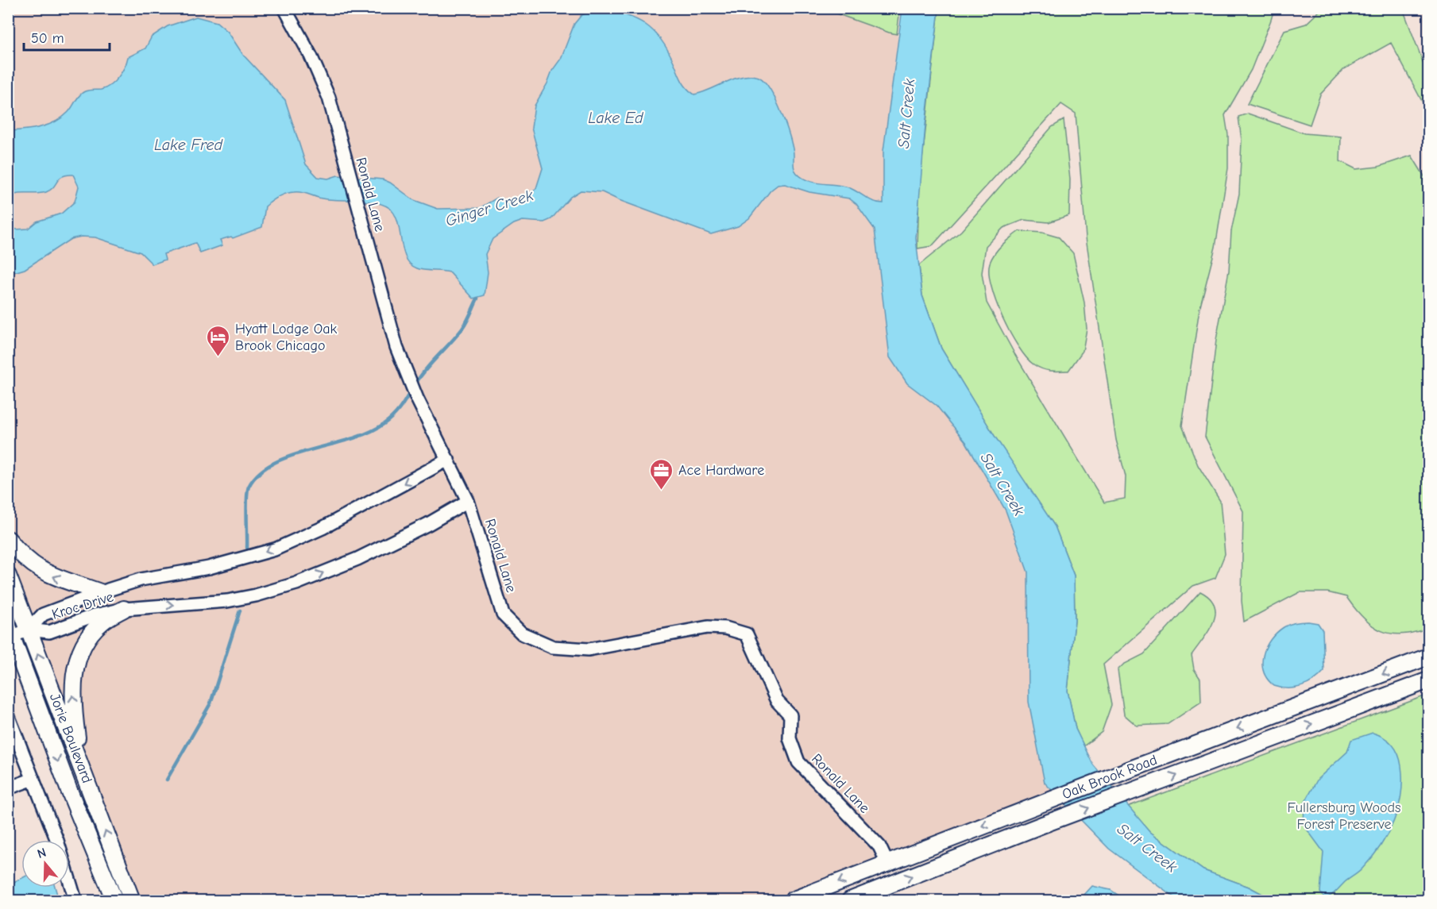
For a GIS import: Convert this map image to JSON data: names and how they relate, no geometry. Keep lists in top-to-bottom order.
{
  "streets": {
    "main road": ["Jorie Boulevard", "Oak Brook Road"],
    "street": ["Ronald Lane", "Kroc Drive"]
  },
  "crossings": [
    ["Ronald Lane", "Kroc Drive"],
    ["Ronald Lane", "Oak Brook Road"],
    ["Kroc Drive", "Jorie Boulevard"]
  ],
  "water": [
    "Salt Creek",
    "Lake Ed",
    "Lake Fred",
    "Ginger Creek"
  ],
  "parks": ["Fullersburg Woods Forest Preserve"],
  "places": {
    "hotel": ["Hyatt Lodge Oak Brook Chicago"],
    "office": ["Ace Hardware"]
  },
  "scale_bar": "50 m",
  "north": "top"
}
